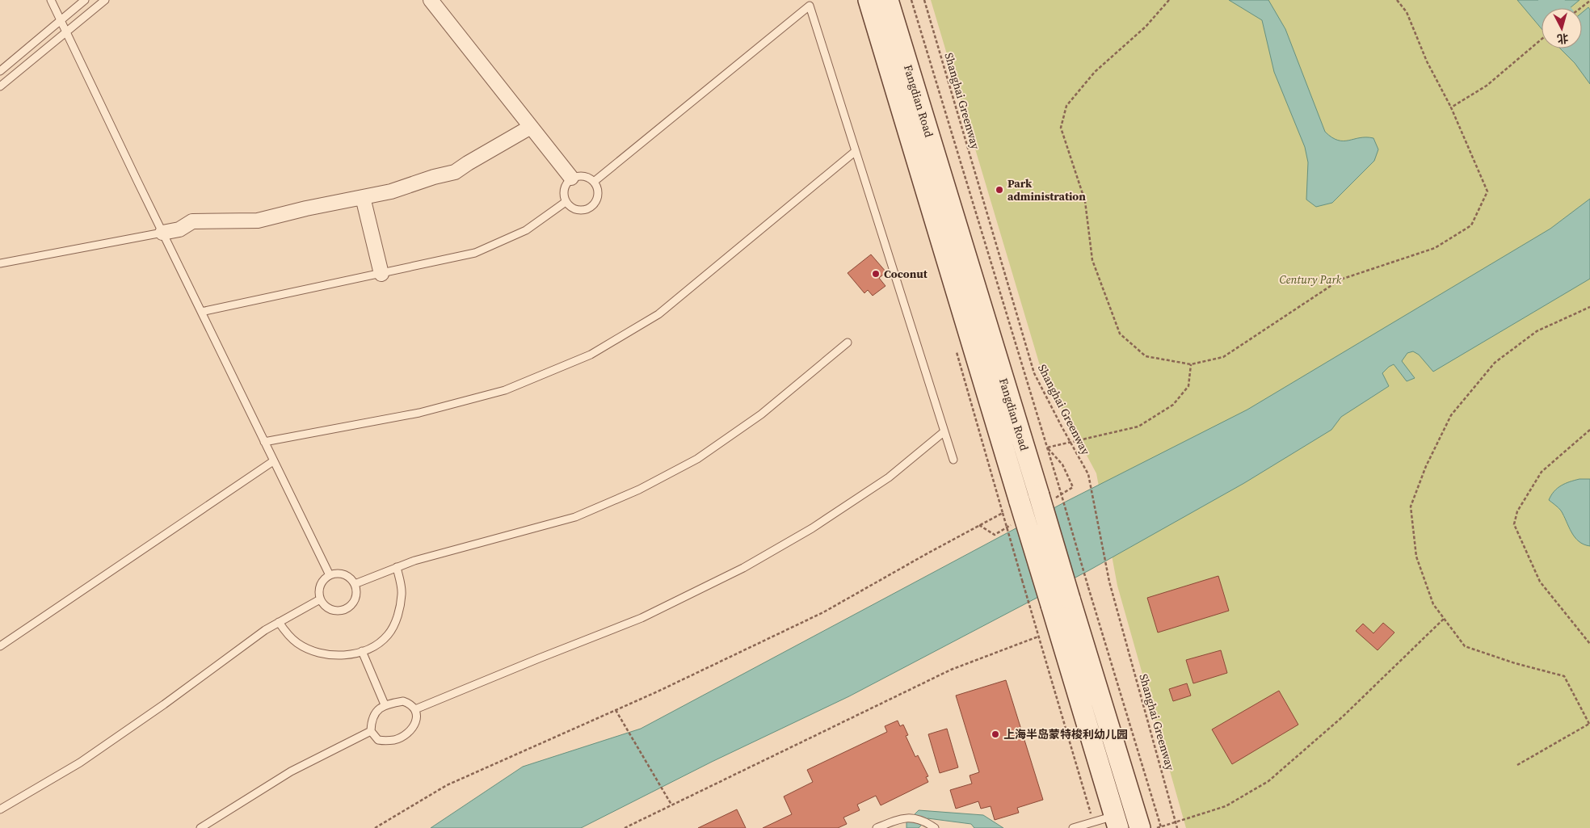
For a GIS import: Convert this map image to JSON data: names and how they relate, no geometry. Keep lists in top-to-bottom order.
{
  "streets": {
    "main road": ["Fangdian Road"],
    "path": ["Shanghai Greenway"]
  },
  "parks": ["Century Park"],
  "places": ["Park administration", "Coconut", "上海半岛蒙特梭利幼儿园"],
  "north": "bottom"
}
